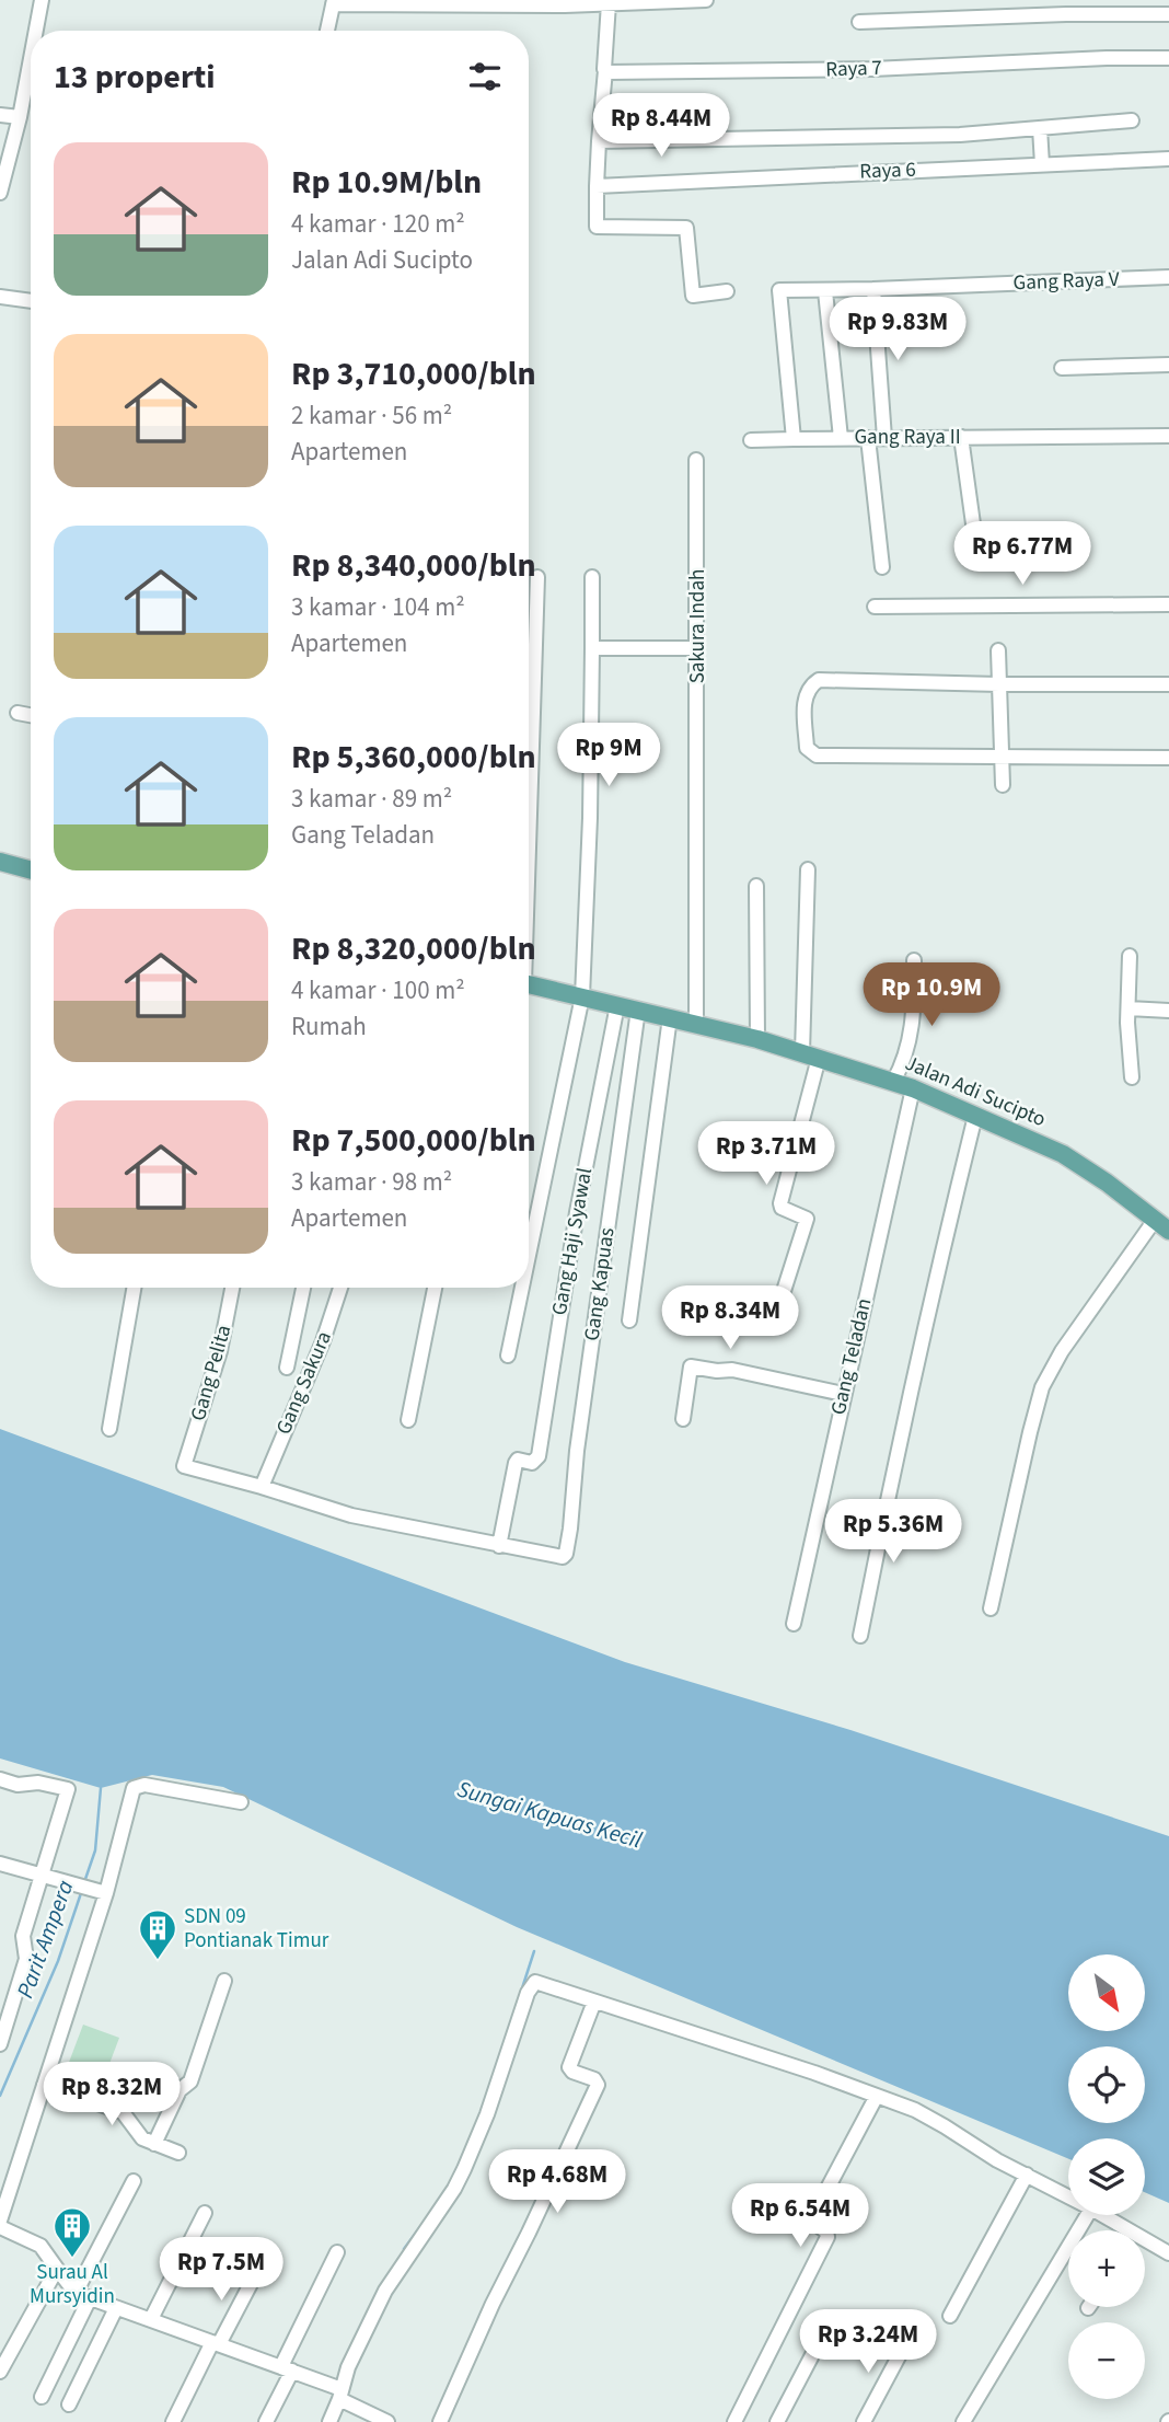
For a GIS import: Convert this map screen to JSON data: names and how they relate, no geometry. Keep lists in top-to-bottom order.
{
  "streets": {
    "main road": ["Jalan Adi Sucipto"],
    "street": [
      "Raya 7",
      "Raya 6",
      "Gang Raya V",
      "Gang Raya II",
      "Sakura Indah",
      "Gang Haji Syawal",
      "Gang Kapuas",
      "Gang Teladan",
      "Gang Pelita",
      "Gang Sakura"
    ]
  },
  "crossings": [
    ["Gang Raya V", "Gang Raya II"],
    ["Sakura Indah", "Jalan Adi Sucipto"],
    ["Jalan Adi Sucipto", "Gang Haji Syawal"],
    ["Jalan Adi Sucipto", "Gang Kapuas"],
    ["Jalan Adi Sucipto", "Gang Teladan"],
    ["Gang Haji Syawal", "Gang Kapuas"],
    ["Gang Pelita", "Gang Sakura"]
  ],
  "water": ["Sungai Kapuas Kecil", "Parit Ampera"],
  "places": {
    "building": ["SDN 09 Pontianak Timur", "Surau Al Mursyidin"]
  },
  "north": "bottom right",
  "page": {
    "heading": "13 properti",
    "price": [
      "Rp 8.44M",
      "Rp 9.83M",
      "Rp 6.77M",
      "Rp 9M",
      "Rp 10.9M",
      "Rp 3.71M",
      "Rp 8.34M",
      "Rp 5.36M",
      "Rp 8.32M",
      "Rp 4.68M",
      "Rp 6.54M",
      "Rp 7.5M",
      "Rp 3.24M"
    ],
    "list": [
      {
        "name": "Rp 10.9M/bln",
        "note": "4 kamar · 120 m² · Jalan Adi Sucipto"
      },
      {
        "name": "Rp 3,710,000/bln",
        "note": "2 kamar · 56 m² · Apartemen"
      },
      {
        "name": "Rp 8,340,000/bln",
        "note": "3 kamar · 104 m² · Apartemen"
      },
      {
        "name": "Rp 5,360,000/bln",
        "note": "3 kamar · 89 m² · Gang Teladan"
      },
      {
        "name": "Rp 8,320,000/bln",
        "note": "4 kamar · 100 m² · Rumah"
      },
      {
        "name": "Rp 7,500,000/bln",
        "note": "3 kamar · 98 m² · Apartemen"
      }
    ],
    "map_buttons": ["+", "−"]
  }
}
